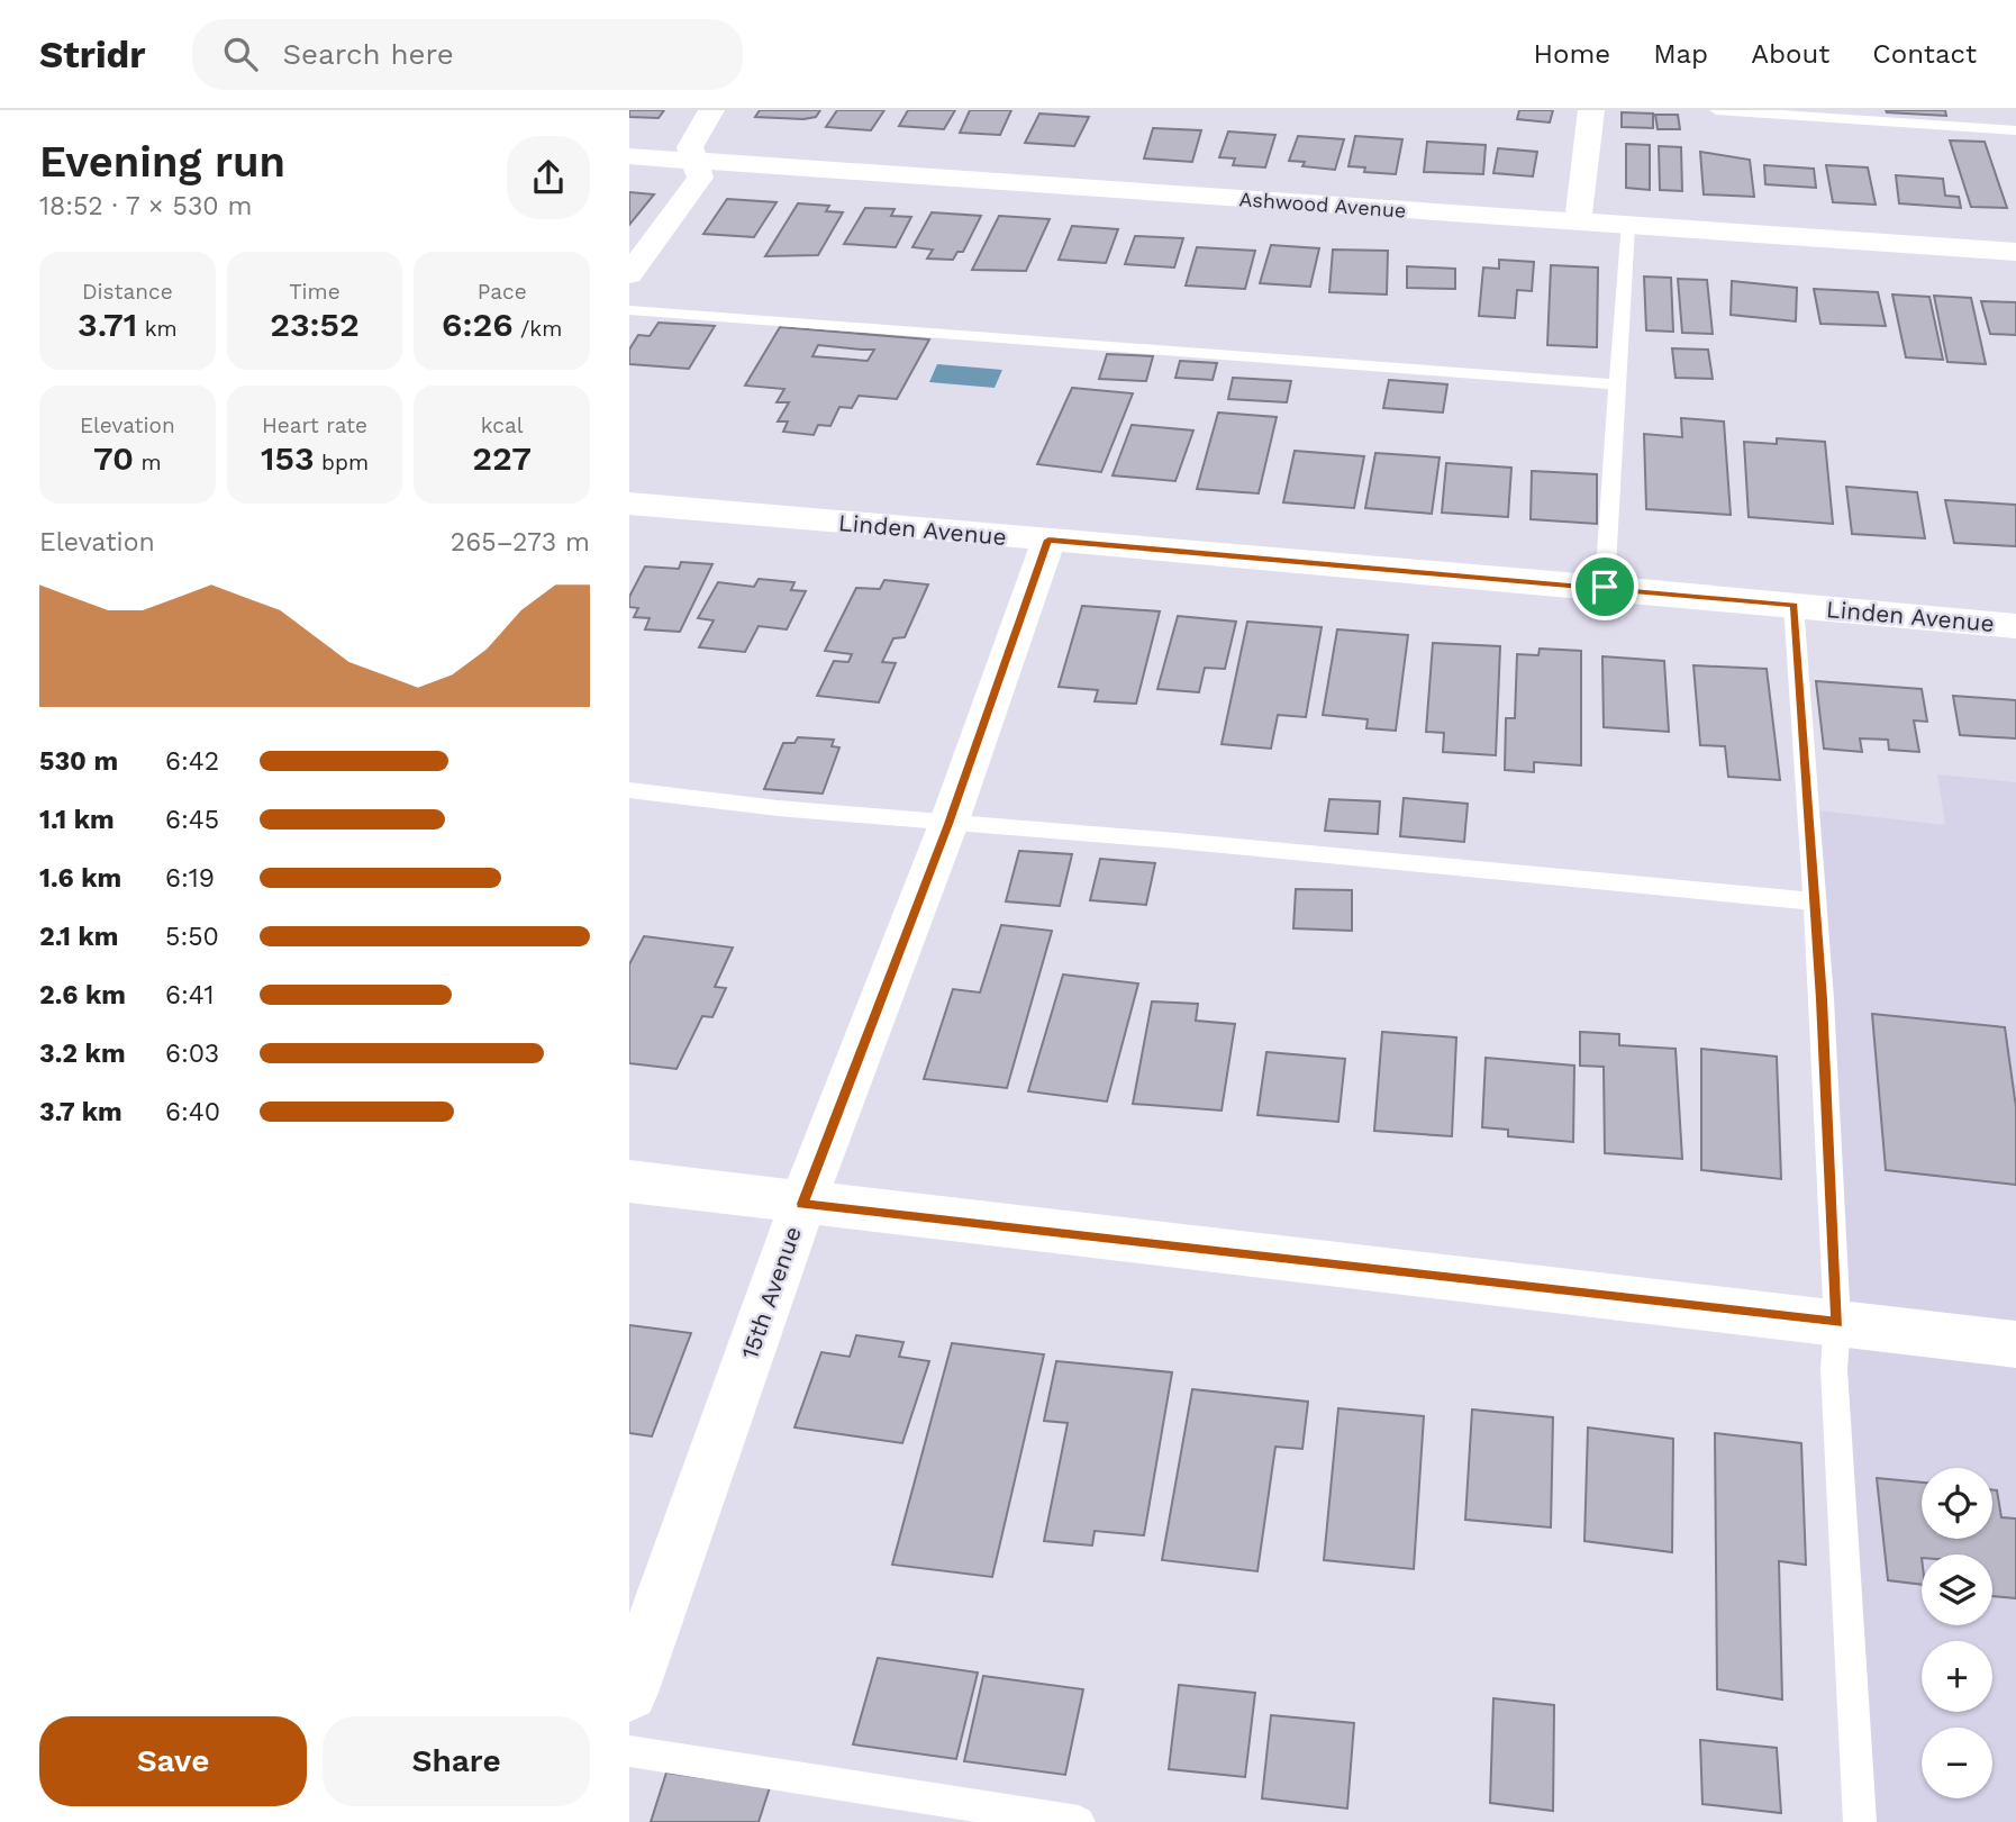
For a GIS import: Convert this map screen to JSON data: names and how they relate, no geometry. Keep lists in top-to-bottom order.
{
  "streets": {
    "street": ["Ashwood Avenue", "Linden Avenue", "15th Avenue"]
  },
  "crossings": [
    ["Linden Avenue", "15th Avenue"]
  ],
  "page": {
    "header": "Stridr",
    "search": "Search here",
    "nav": [
      "Home",
      "Map",
      "About",
      "Contact"
    ],
    "heading": ["Evening run", "18:52 · 7 × 530 m"],
    "stats": [
      ["Distance", "3.71 km"],
      ["Time", "23:52"],
      ["Pace", "6:26 /km"],
      ["Elevation", "70 m"],
      ["Heart rate", "153 bpm"],
      ["kcal", "227"]
    ],
    "chart": ["Elevation", "265–273 m"],
    "list": [
      {
        "name": "530 m",
        "note": "6:42"
      },
      {
        "name": "1.1 km",
        "note": "6:45"
      },
      {
        "name": "1.6 km",
        "note": "6:19"
      },
      {
        "name": "2.1 km",
        "note": "5:50"
      },
      {
        "name": "2.6 km",
        "note": "6:41"
      },
      {
        "name": "3.2 km",
        "note": "6:03"
      },
      {
        "name": "3.7 km",
        "note": "6:40"
      }
    ],
    "map_buttons": ["+", "−"],
    "buttons": ["Save", "Share"]
  }
}
